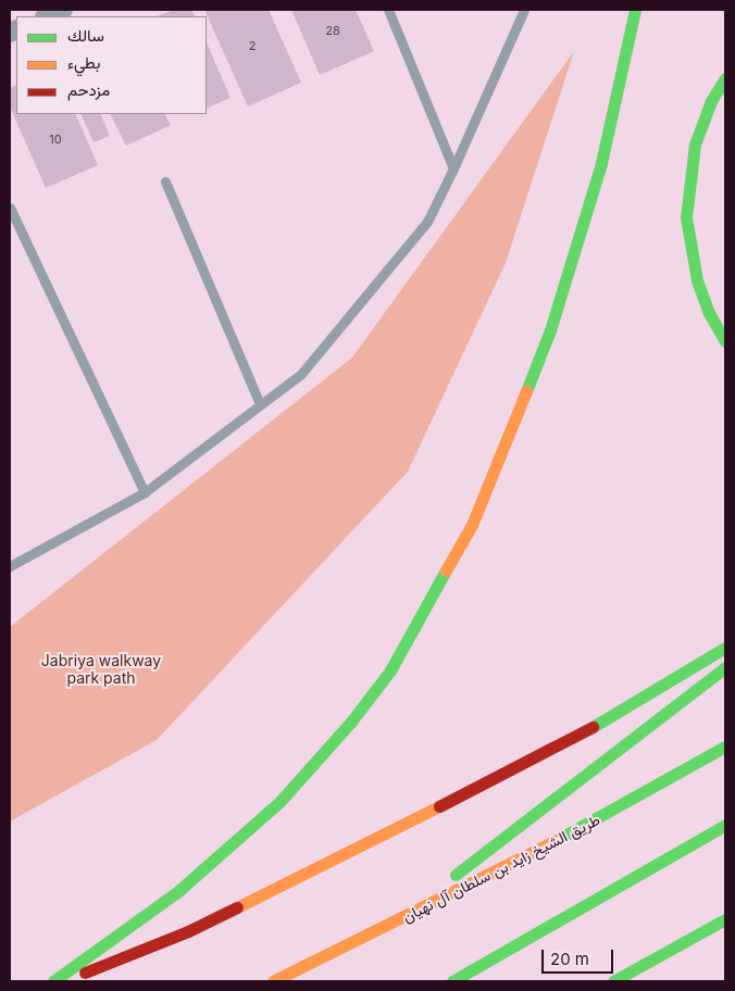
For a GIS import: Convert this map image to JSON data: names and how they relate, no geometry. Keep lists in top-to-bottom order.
{
  "streets": {
    "highway": ["طريق الشيخ زايد بن سلطان آل نهيان"]
  },
  "parks": ["Jabriya walkway park path"],
  "house_numbers": ["28", "2", "10"],
  "legend": ["سالك", "بطيء", "مزدحم"],
  "scale_bar": "20 m"
}
